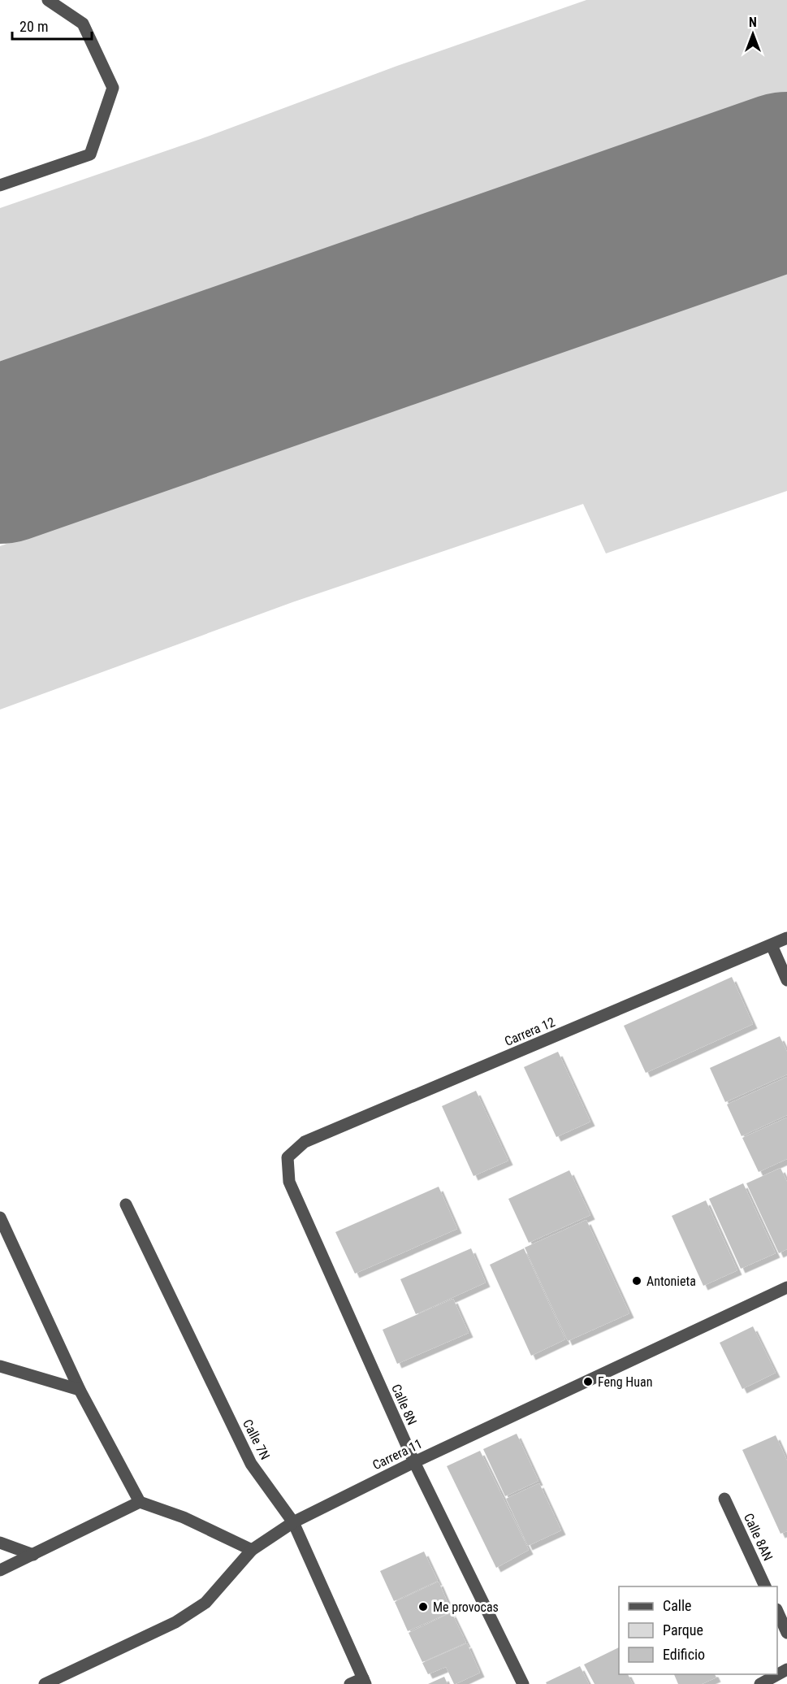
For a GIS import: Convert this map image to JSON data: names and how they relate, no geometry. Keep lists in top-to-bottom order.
{
  "streets": {
    "street": [
      "Carrera 12",
      "Calle 8N",
      "Calle 7N",
      "Carrera 11",
      "Calle 8AN"
    ]
  },
  "crossings": [
    ["Carrera 12", "Calle 8N"],
    ["Calle 8N", "Carrera 11"],
    ["Calle 7N", "Carrera 11"]
  ],
  "places": ["Antonieta", "Feng Huan", "Me provocas"],
  "legend": ["Calle", "Parque", "Edificio"],
  "scale_bar": "20 m",
  "north": "top"
}
